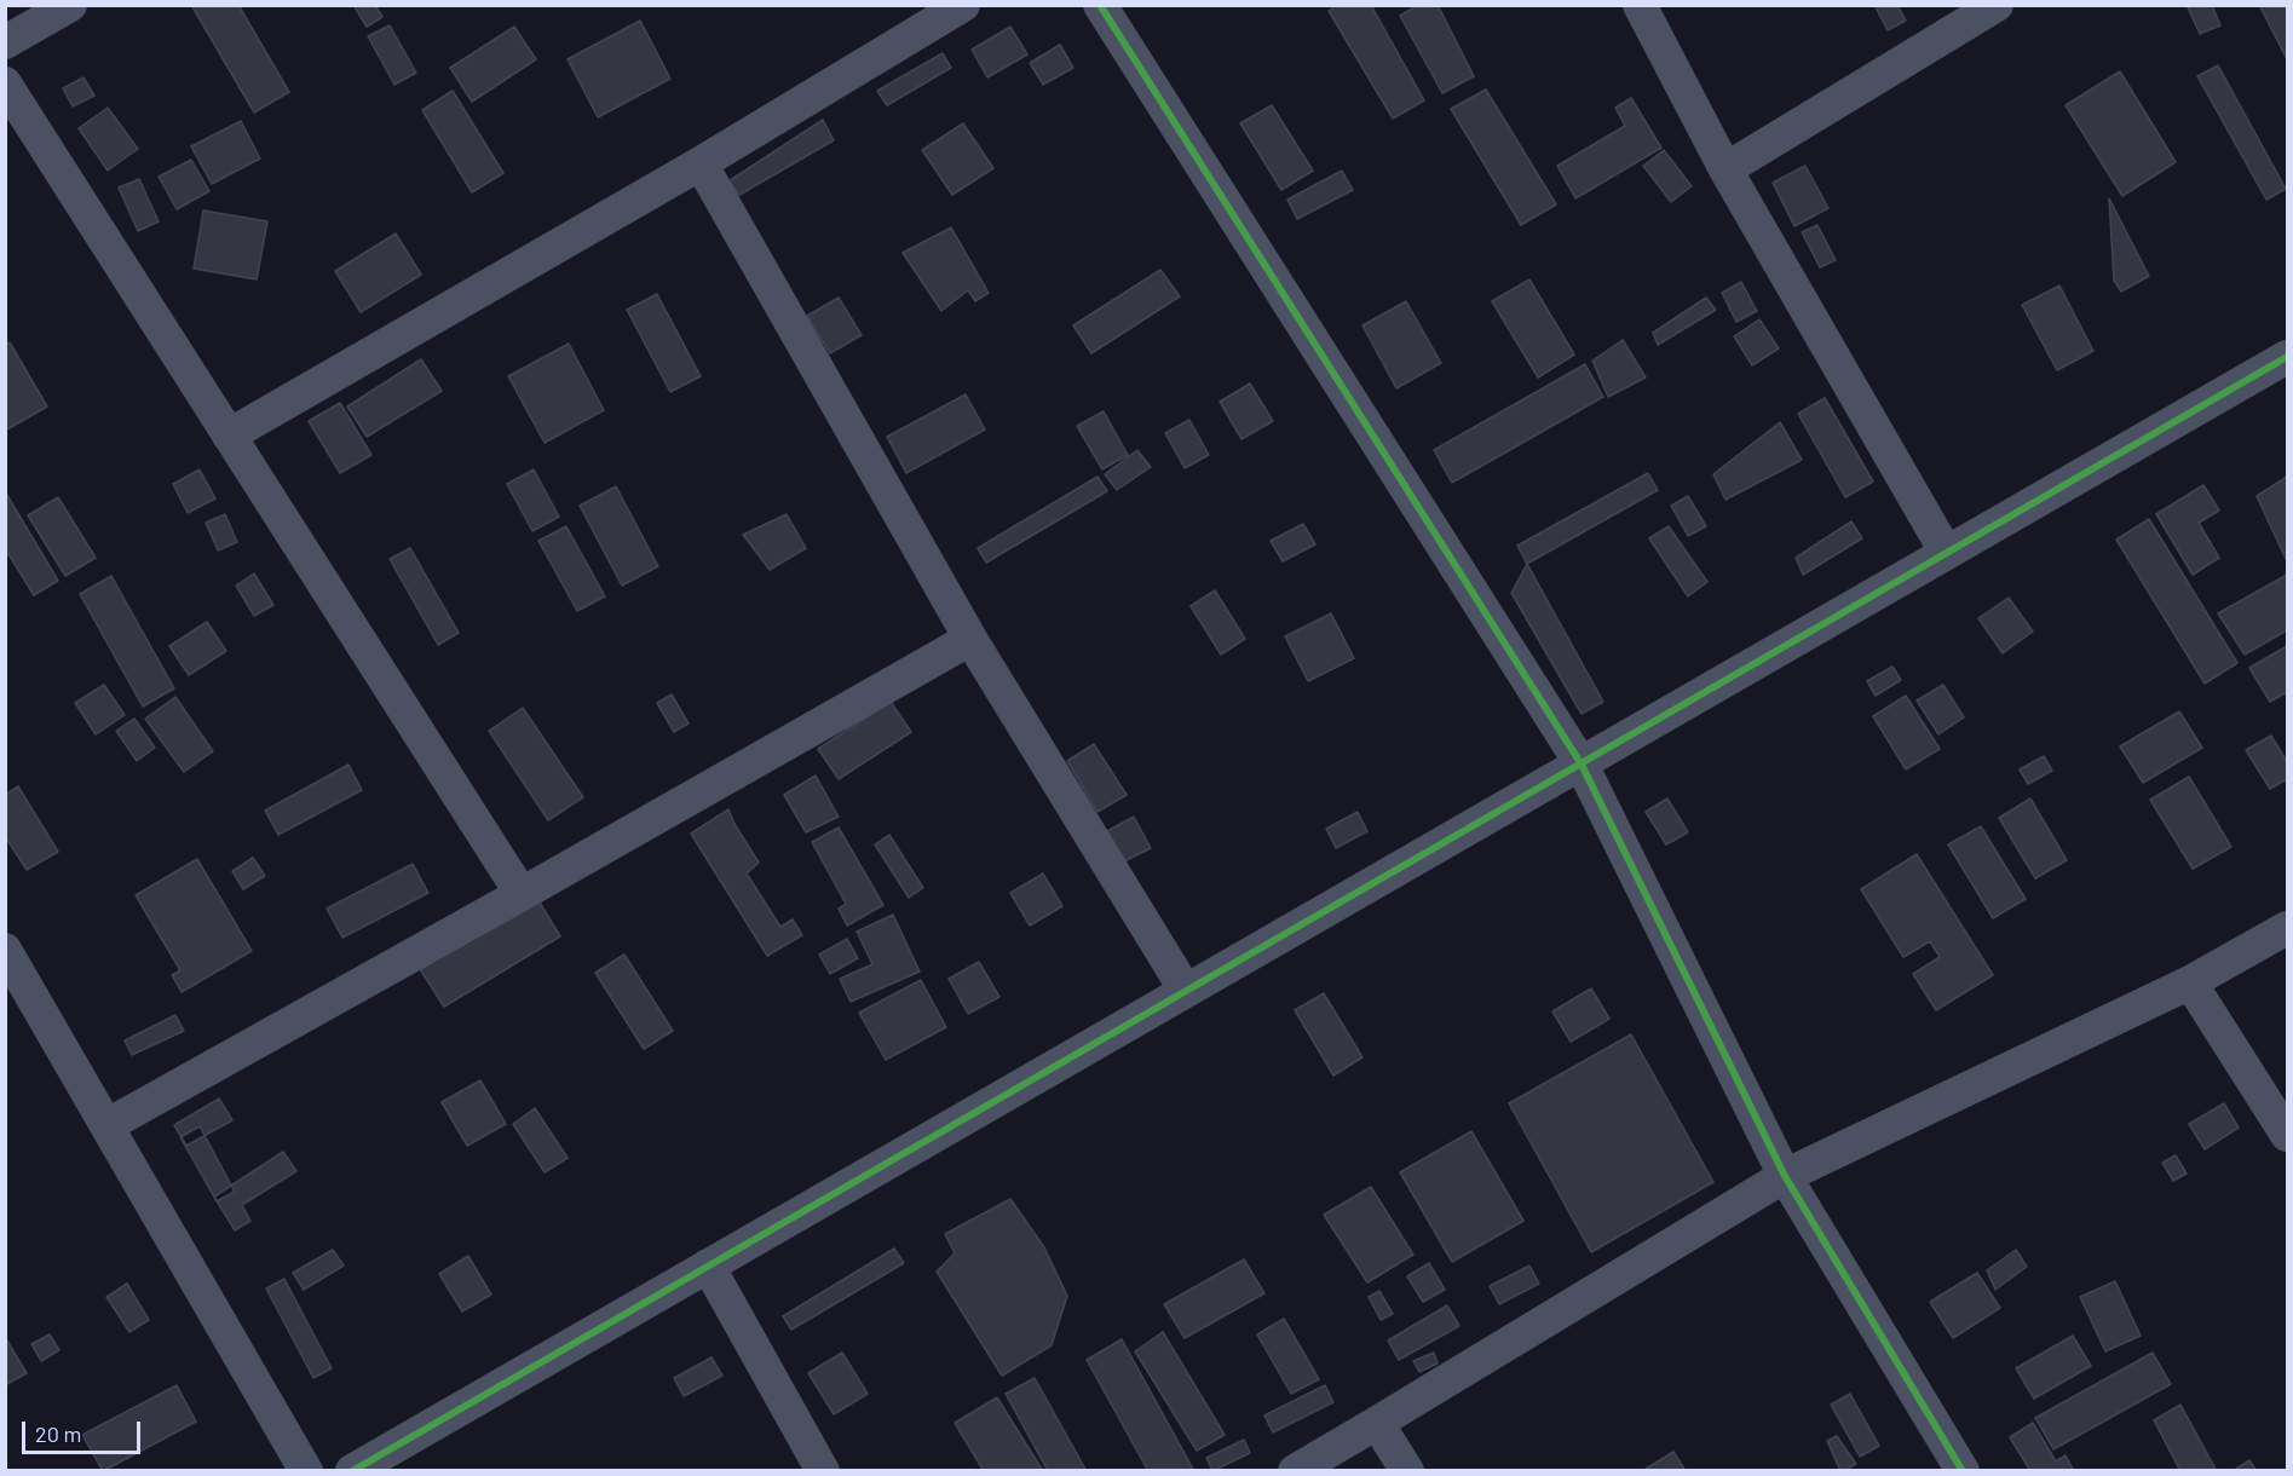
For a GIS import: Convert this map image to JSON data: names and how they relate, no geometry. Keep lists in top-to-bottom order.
{
  "scale_bar": "20 m"
}
